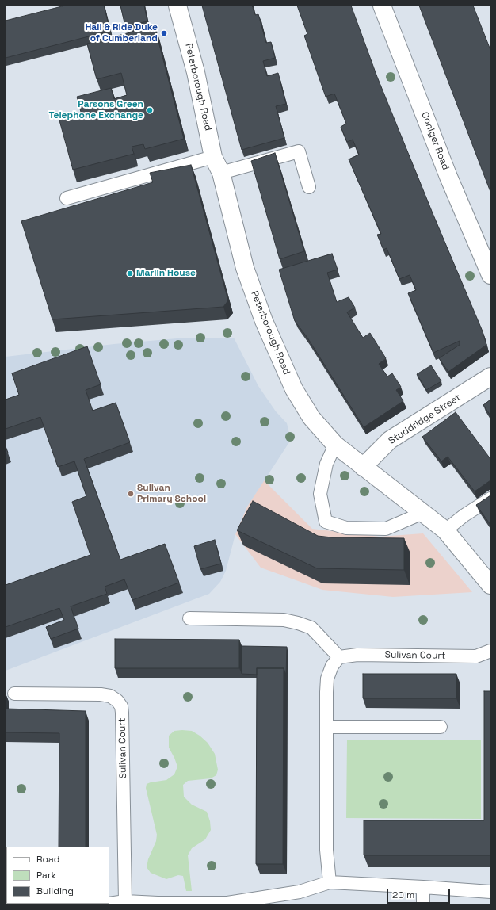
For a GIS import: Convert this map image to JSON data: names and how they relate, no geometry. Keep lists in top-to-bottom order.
{
  "streets": {
    "street": ["Peterborough Road", "Coniger Road", "Studdridge Street"],
    "lane": ["Sulivan Court"]
  },
  "crossings": [
    ["Peterborough Road", "Studdridge Street"]
  ],
  "places": [
    "Hail & Ride Duke of Cumberland",
    "Parsons Green Telephone Exchange",
    "Marlin House",
    "Sulivan Primary School"
  ],
  "legend": ["Road", "Park", "Building"],
  "scale_bar": "20 m"
}
